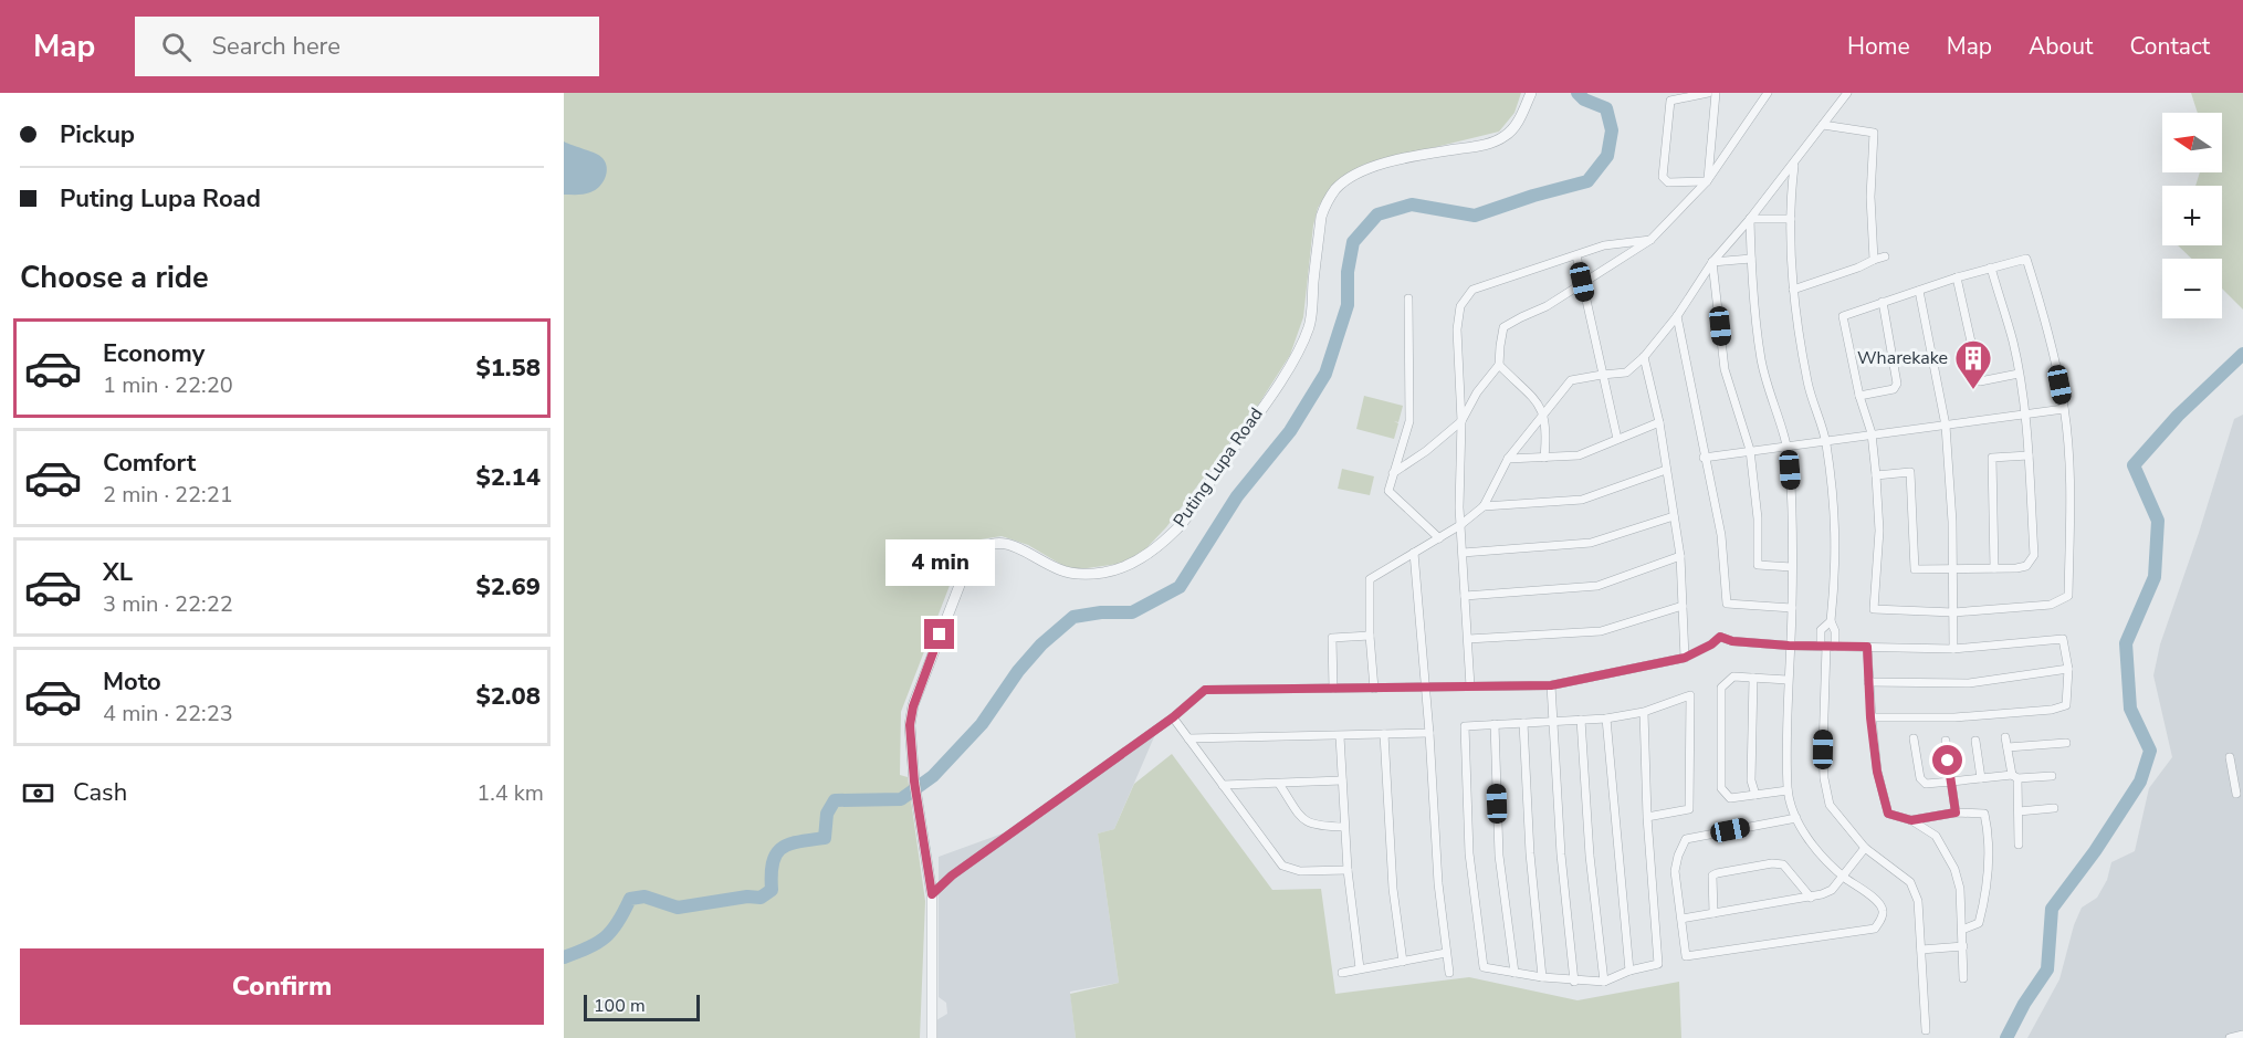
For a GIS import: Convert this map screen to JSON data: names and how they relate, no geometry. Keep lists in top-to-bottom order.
{
  "streets": {
    "street": ["Puting Lupa Road"]
  },
  "places": {
    "building": ["Wharekake"]
  },
  "scale_bar": "100 m",
  "north": "left",
  "page": {
    "header": "Map",
    "search": "Search here",
    "nav": [
      "Home",
      "Map",
      "About",
      "Contact"
    ],
    "banner": ["Pickup", "Puting Lupa Road"],
    "map_buttons": ["+", "−"],
    "heading": "Choose a ride",
    "list": [
      {
        "name": "Economy",
        "note": "1 min · 22:20",
        "value": "$1.58"
      },
      {
        "name": "Comfort",
        "note": "2 min · 22:21",
        "value": "$2.14"
      },
      {
        "name": "XL",
        "note": "3 min · 22:22",
        "value": "$2.69"
      },
      {
        "name": "Moto",
        "note": "4 min · 22:23",
        "value": "$2.08"
      }
    ],
    "bubble": "4 min",
    "pay": ["Cash", "1.4 km"],
    "buttons": "Confirm",
    "scale": "100 m"
  }
}
